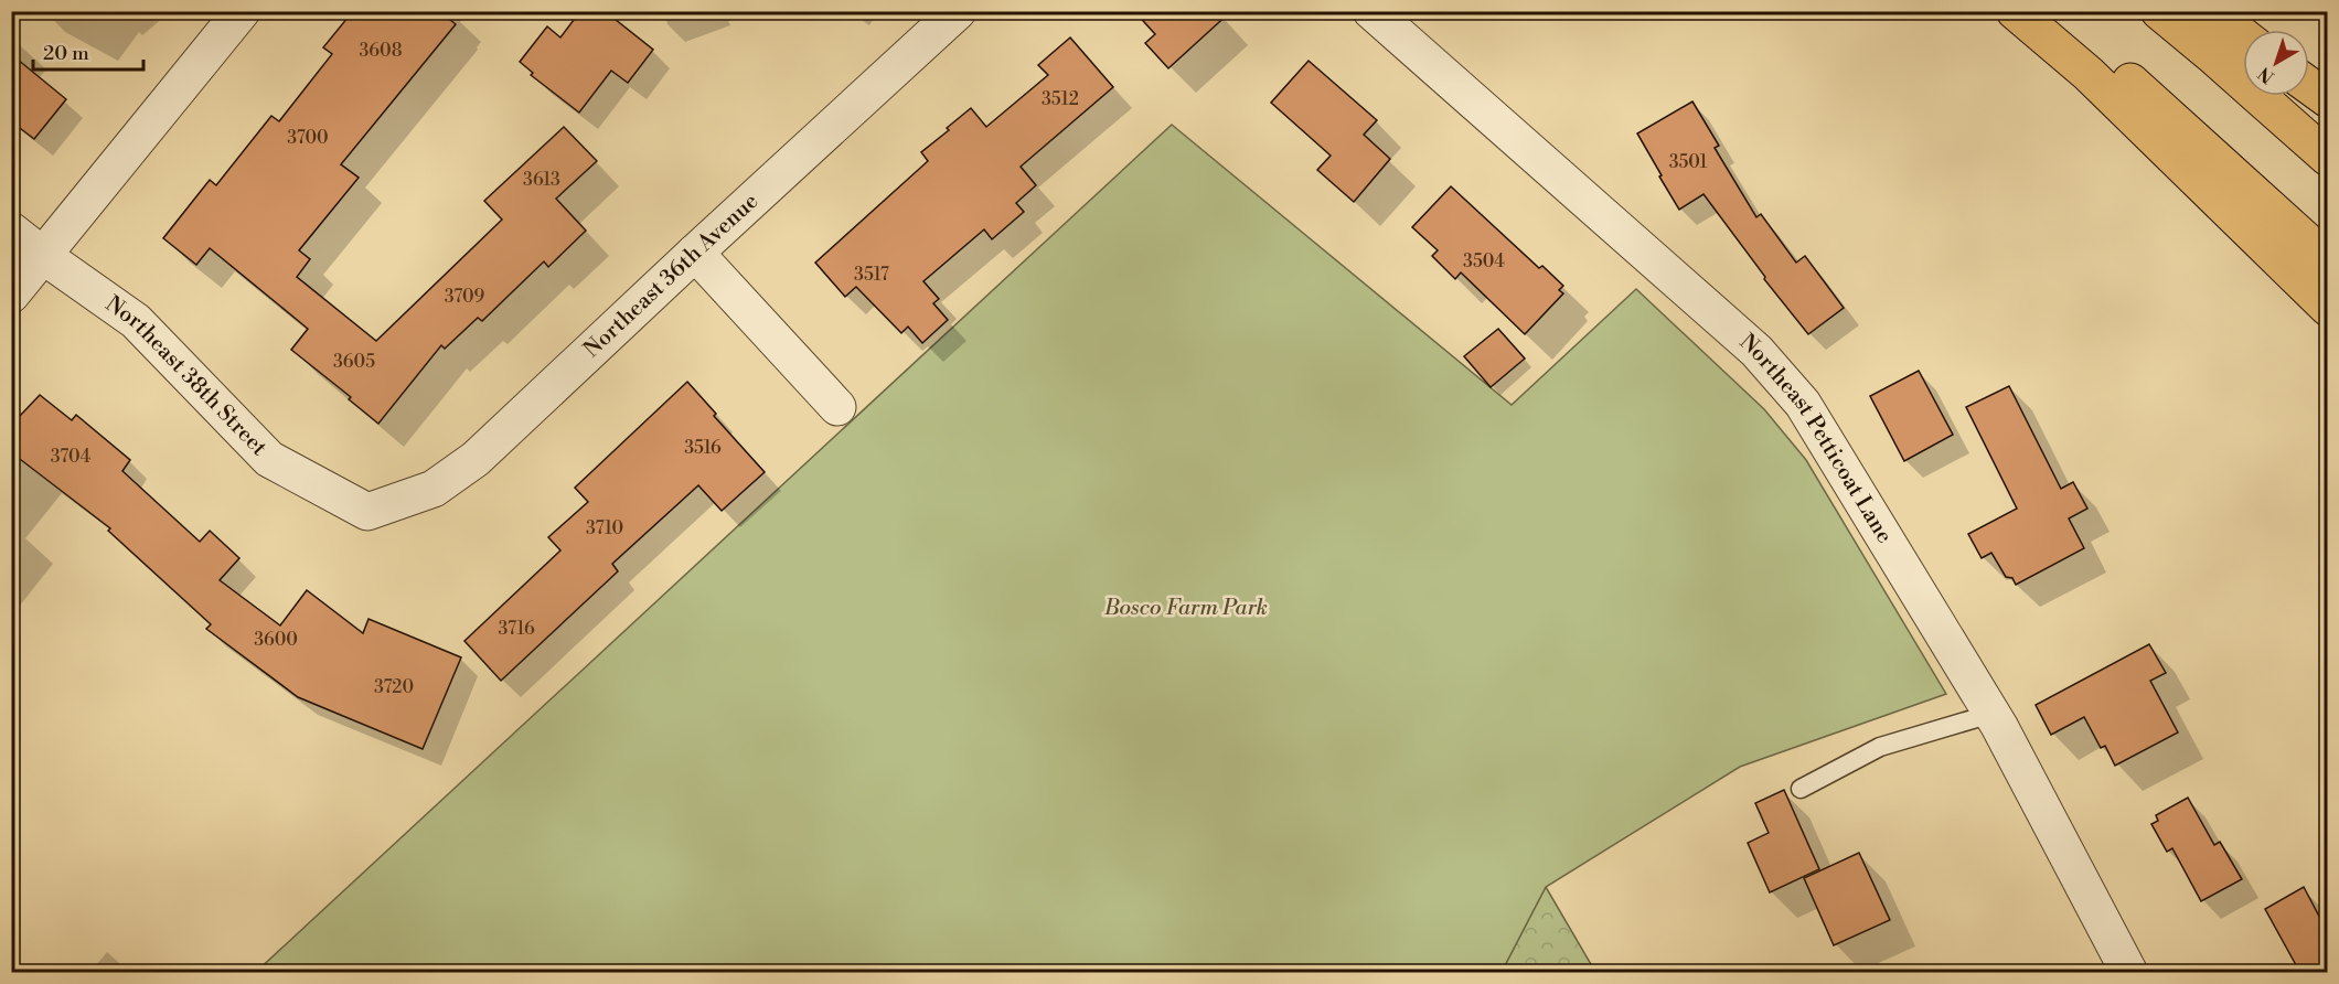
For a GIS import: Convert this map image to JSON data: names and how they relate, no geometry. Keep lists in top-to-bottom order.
{
  "streets": {
    "street": ["Northeast 36th Avenue", "Northeast 38th Street", "Northeast Petticoat Lane"]
  },
  "crossings": [
    ["Northeast 36th Avenue", "Northeast 38th Street"]
  ],
  "parks": ["Bosco Farm Park"],
  "house_numbers": [
    "3608",
    "3512",
    "3700",
    "3501",
    "3613",
    "3504",
    "3517",
    "3709",
    "3605",
    "3516",
    "3704",
    "3710",
    "3716",
    "3600",
    "3720"
  ],
  "scale_bar": "20 m",
  "north": "bottom left"
}
